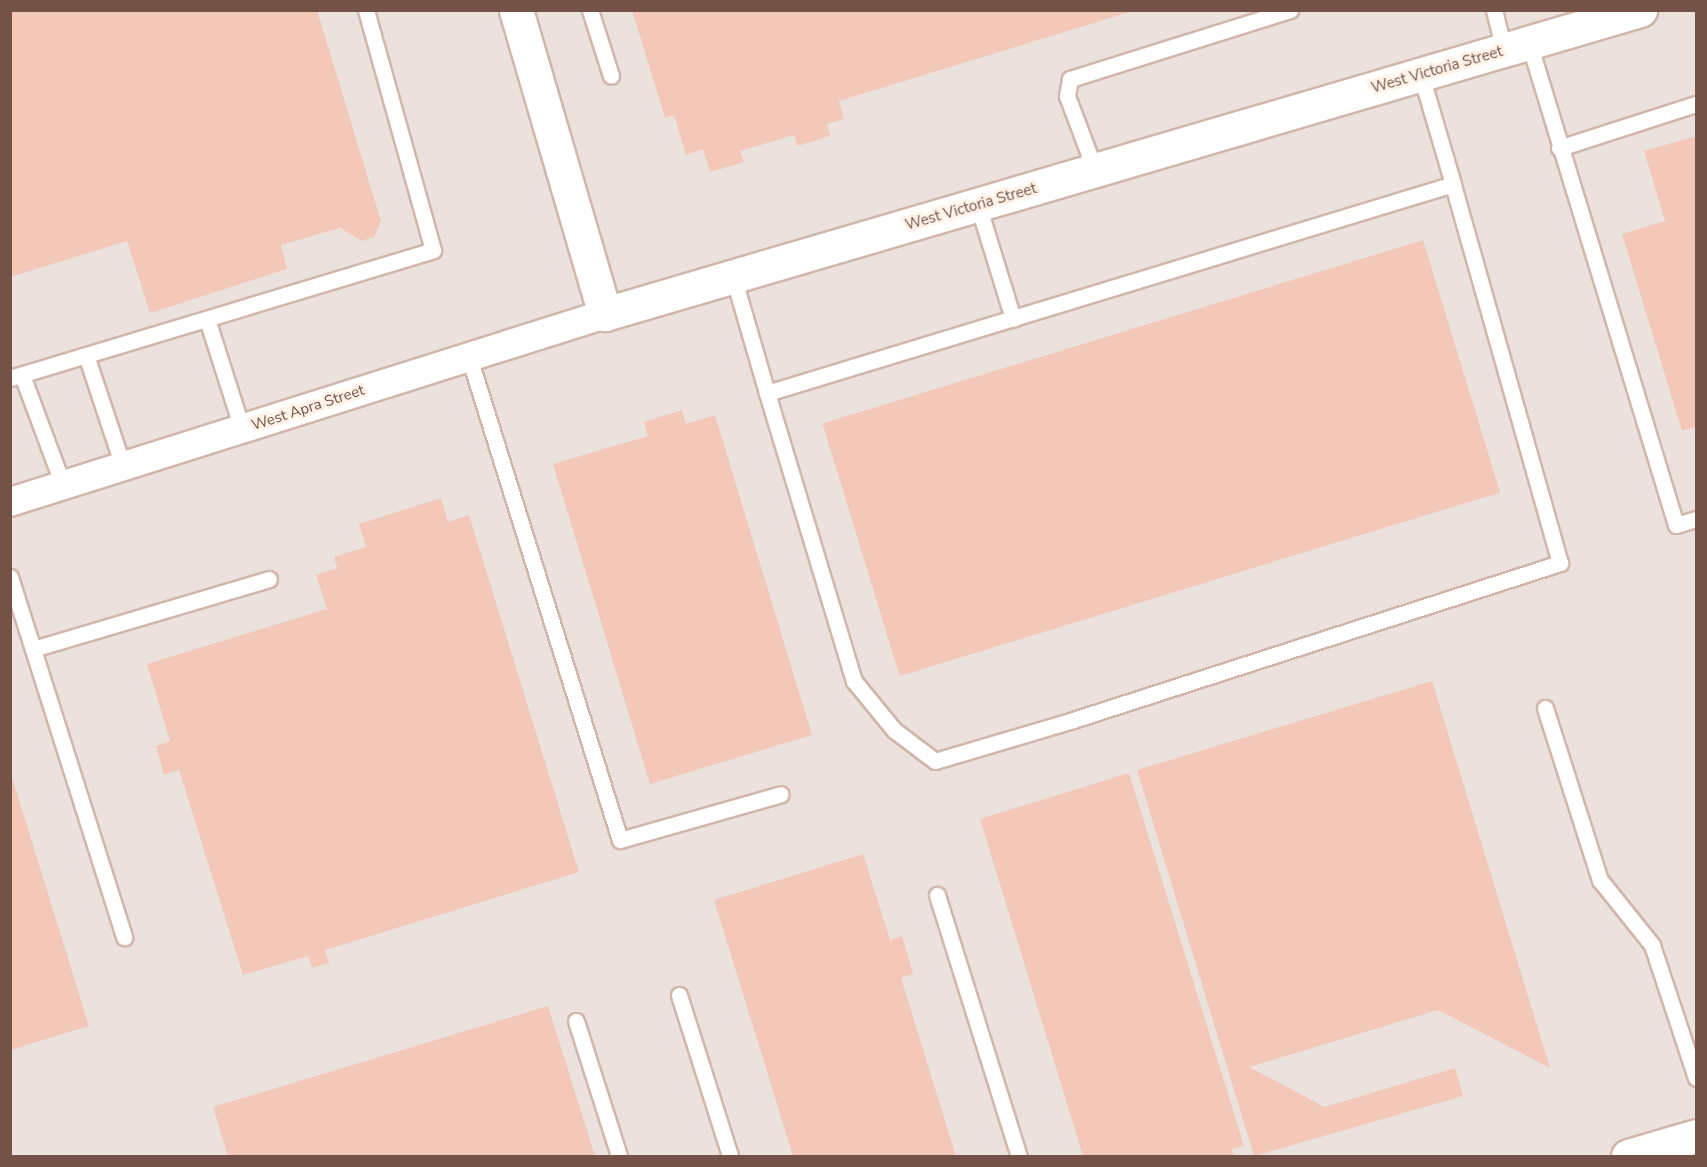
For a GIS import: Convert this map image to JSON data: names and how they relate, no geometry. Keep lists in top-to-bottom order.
{
  "streets": {
    "street": ["West Victoria Street", "West Apra Street"]
  },
  "crossings": [
    ["West Victoria Street", "West Apra Street"]
  ]
}
